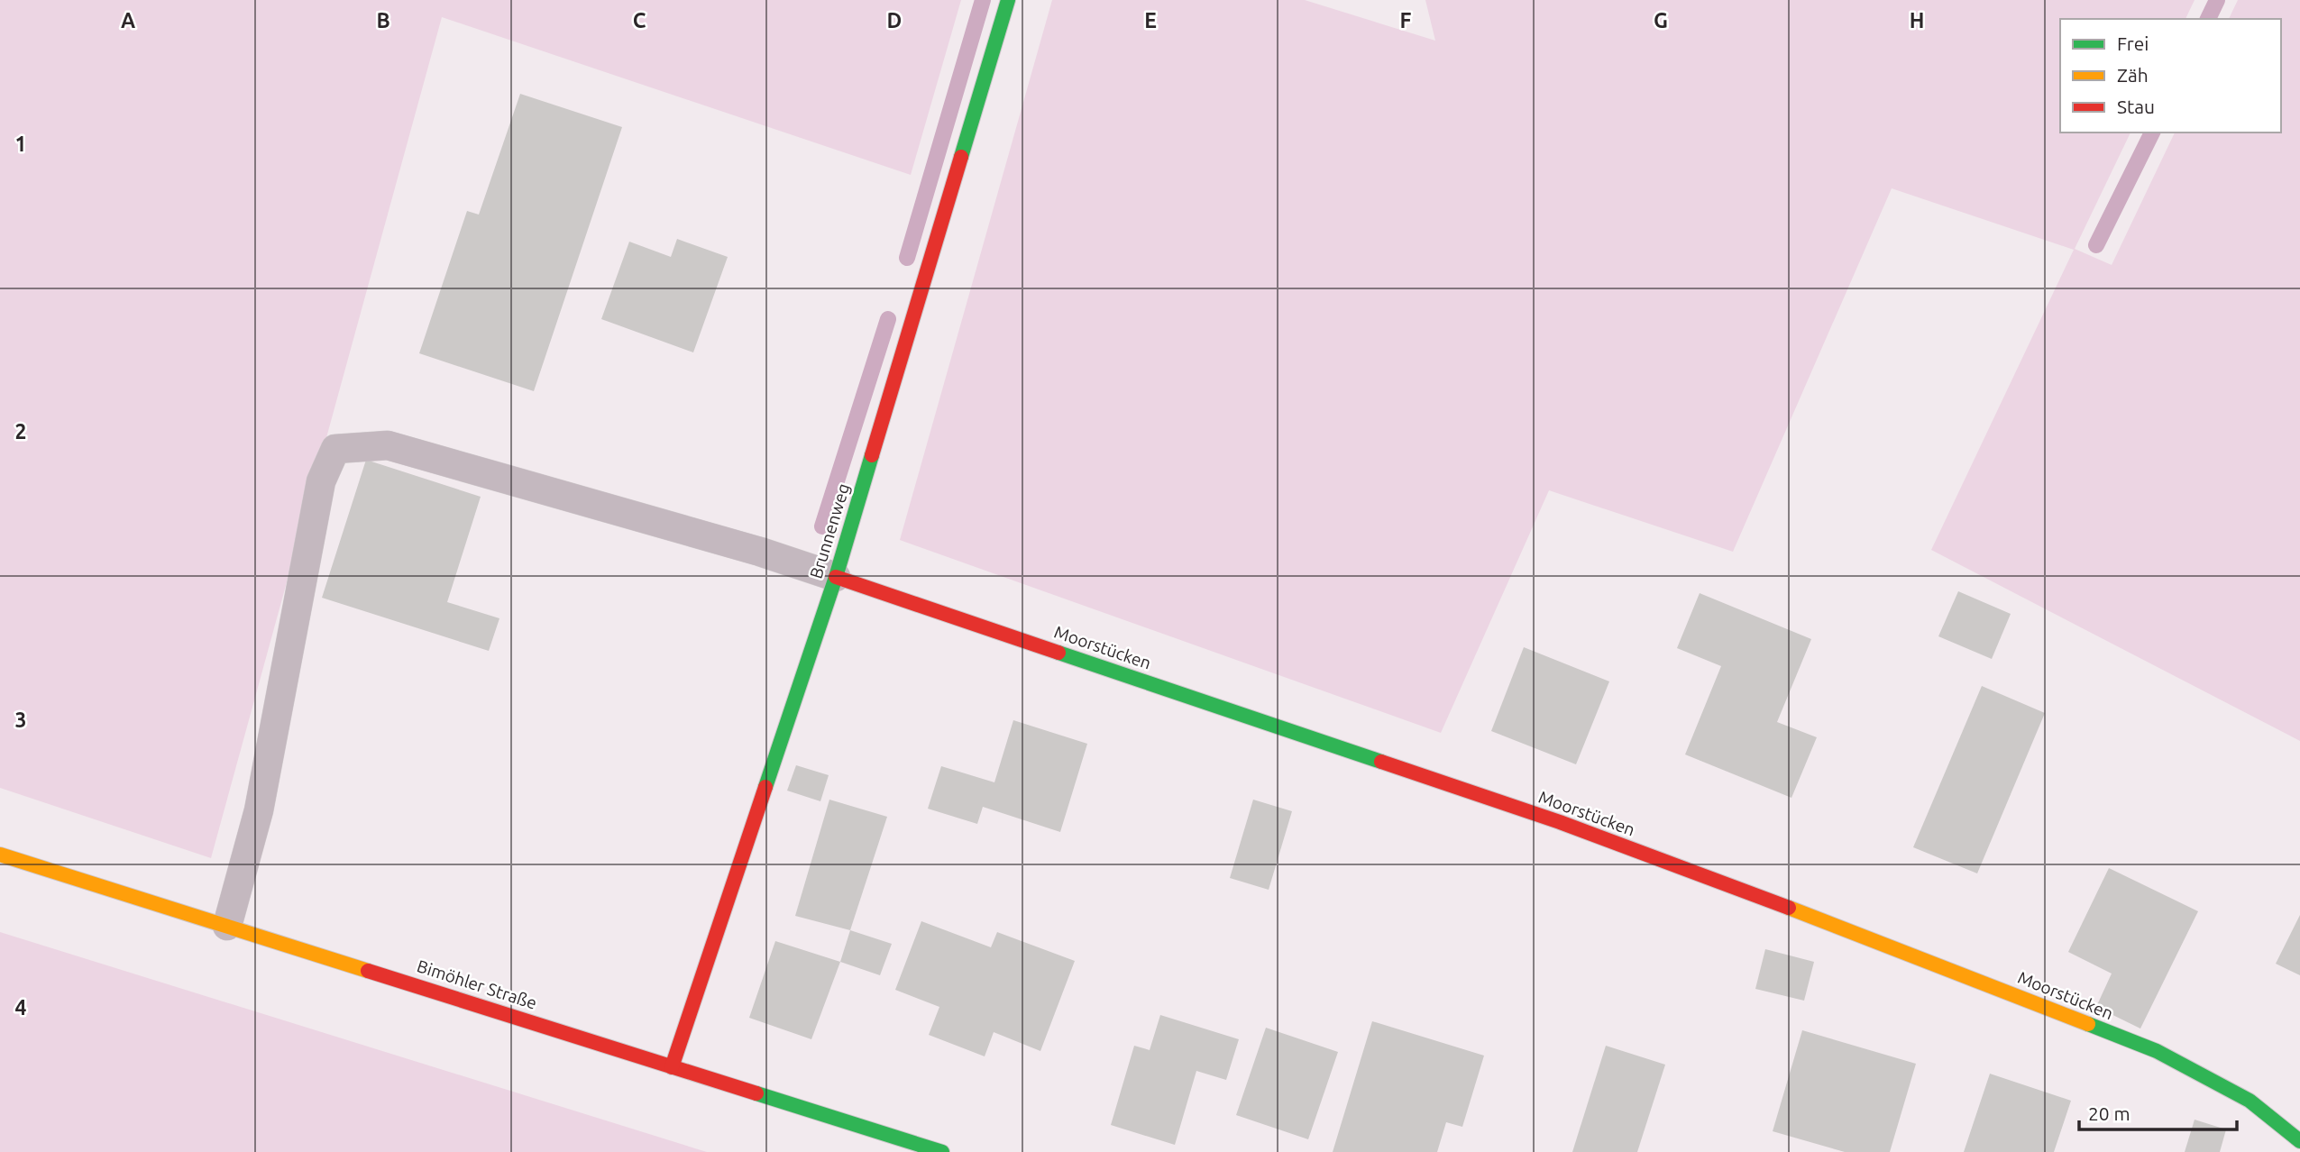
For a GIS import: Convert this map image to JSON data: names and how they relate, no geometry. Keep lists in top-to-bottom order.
{
  "streets": {
    "street": ["Brunnenweg", "Moorstücken", "Bimöhler Straße"]
  },
  "crossings": [
    ["Brunnenweg", "Moorstücken"],
    ["Brunnenweg", "Bimöhler Straße"]
  ],
  "legend": ["Frei", "Zäh", "Stau"],
  "scale_bar": "20 m",
  "grid": {
    "columns": [
      "A",
      "B",
      "C",
      "D",
      "E",
      "F",
      "G",
      "H"
    ],
    "rows": [
      "1",
      "2",
      "3",
      "4"
    ]
  }
}
